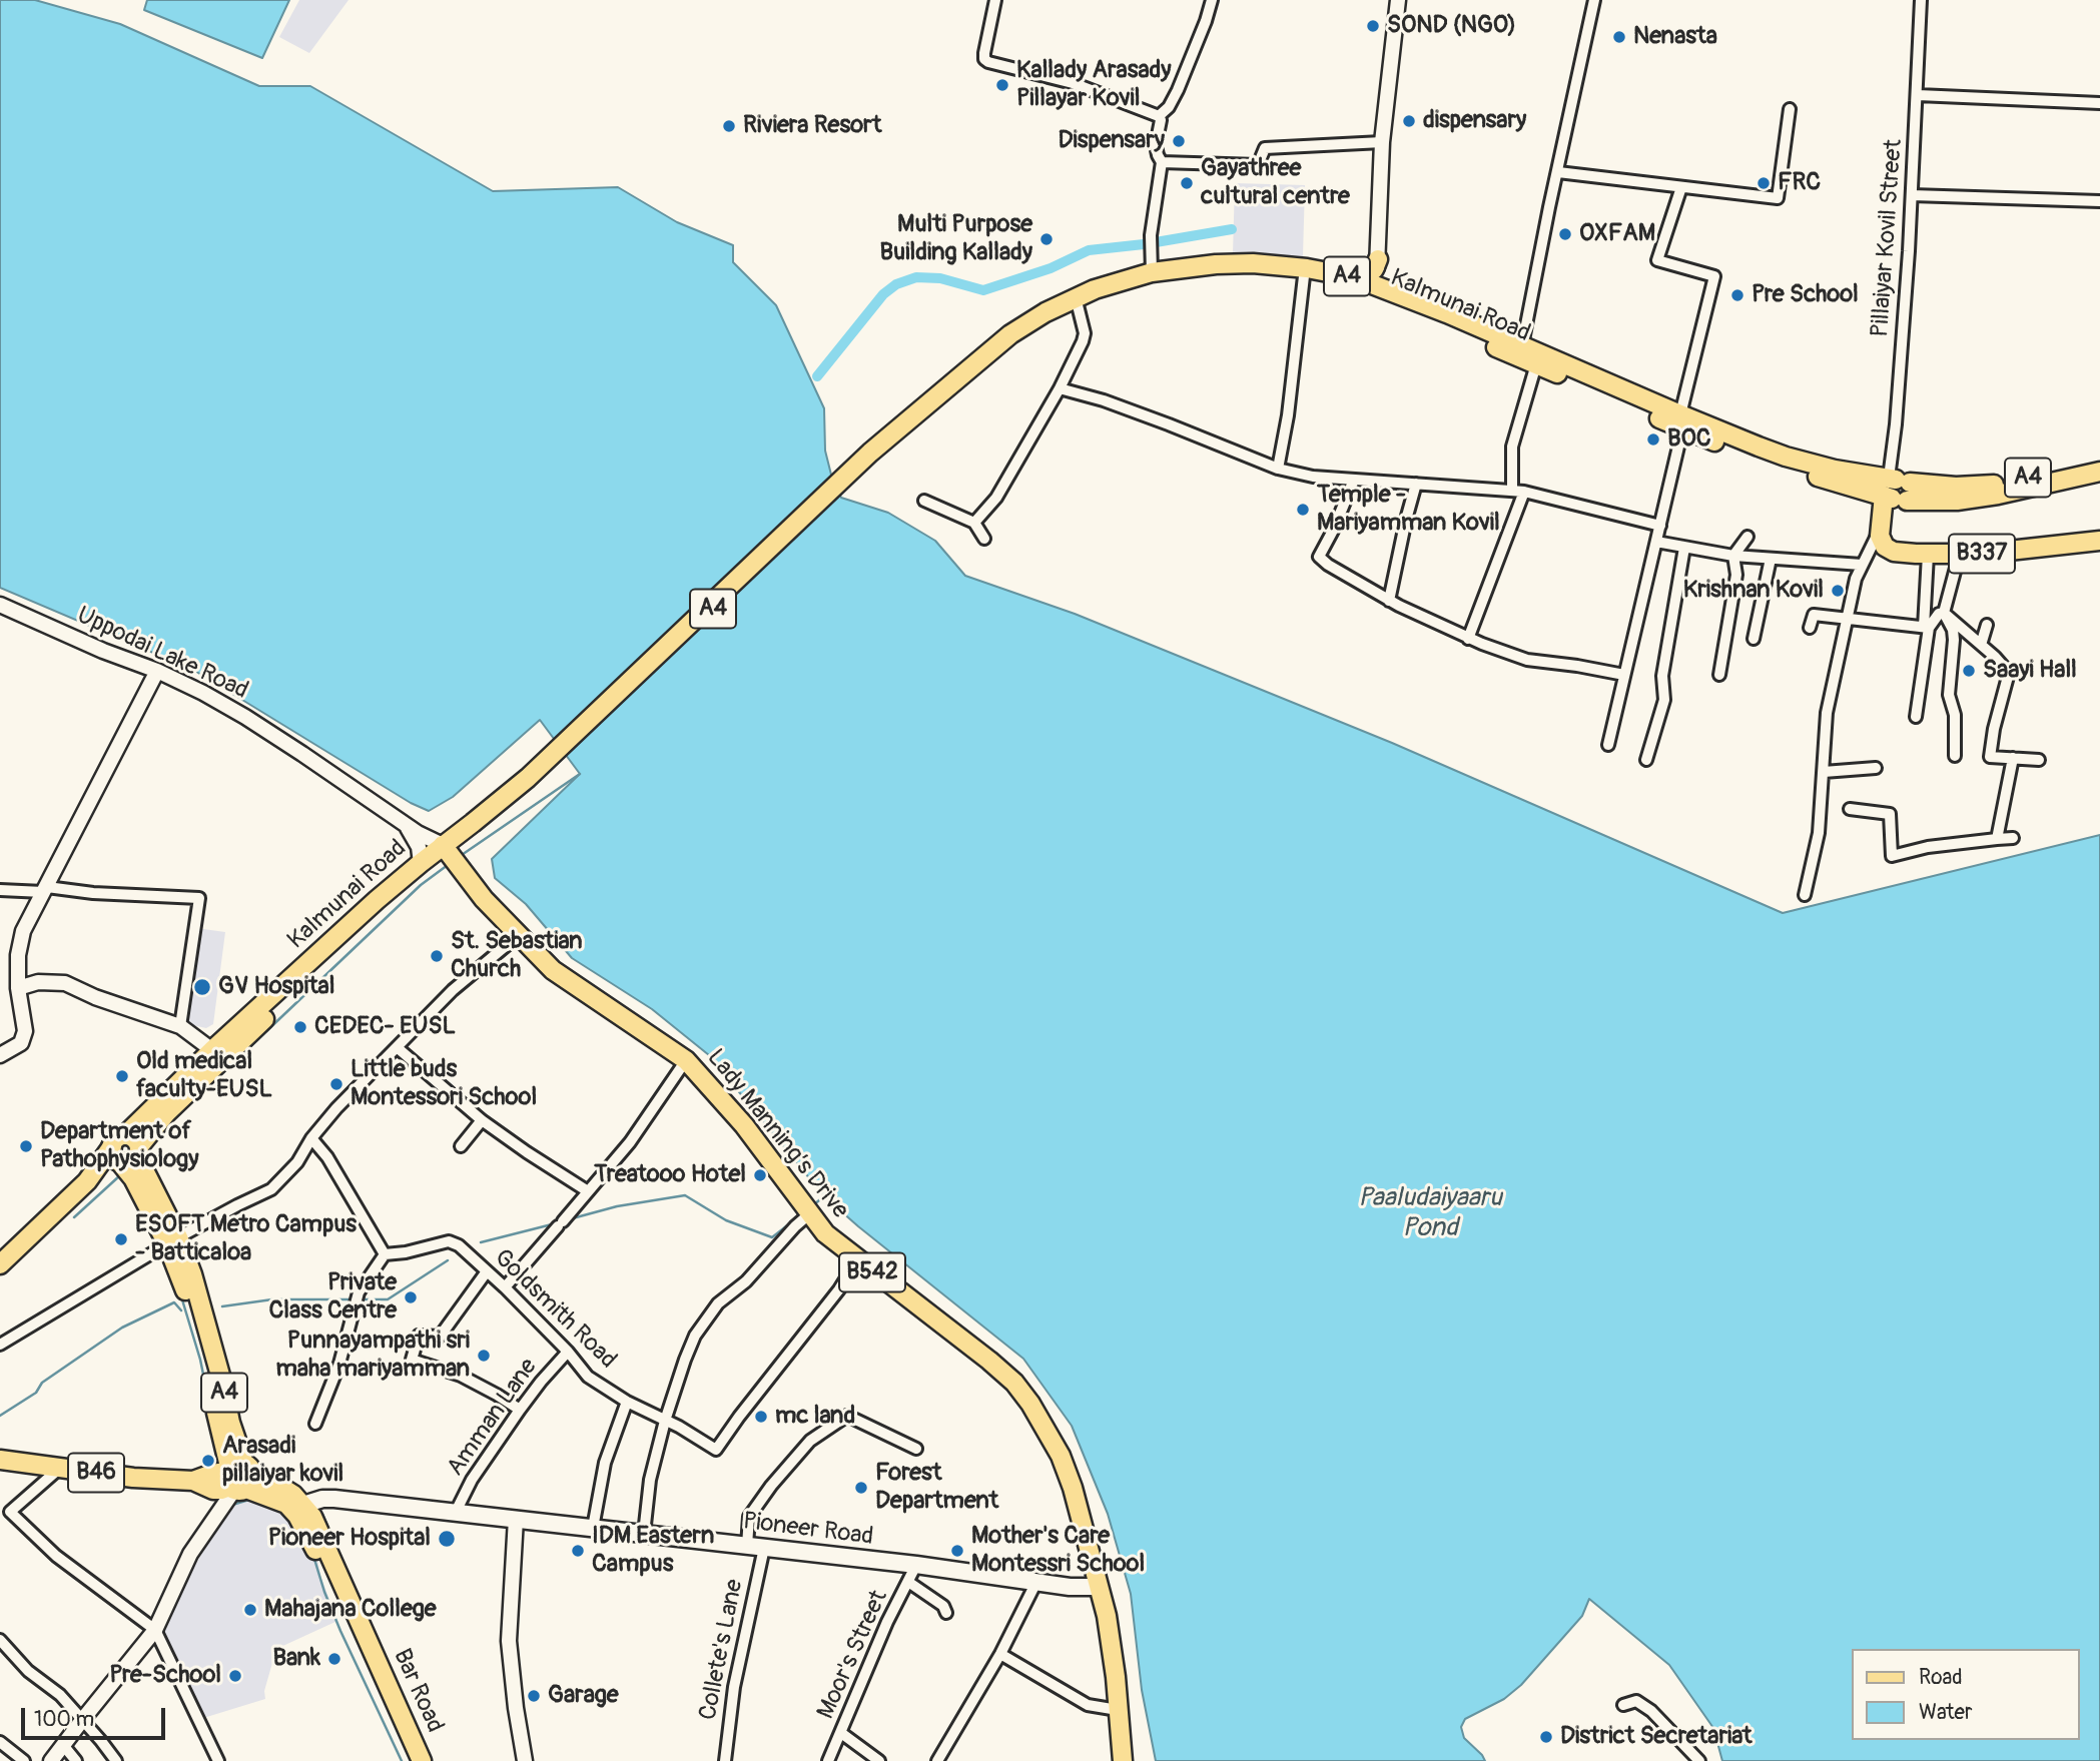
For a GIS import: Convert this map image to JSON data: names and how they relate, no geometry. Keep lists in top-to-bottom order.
{
  "streets": {
    "main road": [
      "A4",
      "Kalmunai Road",
      "B337",
      "Lady Manning’s Drive",
      "B542",
      "B46",
      "Pioneer Road",
      "Bar Road"
    ],
    "street": [
      "Pillaiyar Kovil Street",
      "Uppodai Lake Road",
      "Goldsmith Road",
      "Amman Lane",
      "Collete's Lane",
      "Moor's Street"
    ]
  },
  "crossings": [
    ["Pillaiyar Kovil Street", "A4"],
    ["Pillaiyar Kovil Street", "Kalmunai Road"],
    ["A4", "Kalmunai Road"],
    ["A4", "Bar Road"],
    ["Kalmunai Road", "Uppodai Lake Road"],
    ["Kalmunai Road", "Lady Manning’s Drive"],
    ["Uppodai Lake Road", "Lady Manning’s Drive"],
    ["Lady Manning’s Drive", "Goldsmith Road"],
    ["Lady Manning’s Drive", "Pioneer Road"],
    ["Goldsmith Road", "Amman Lane"],
    ["Amman Lane", "Pioneer Road"],
    ["Pioneer Road", "Collete's Lane"],
    ["Pioneer Road", "Moor's Street"],
    ["Pioneer Road", "Bar Road"]
  ],
  "water": ["Paaludaiyaaru Pond"],
  "places": [
    "SOND (NGO)",
    "Nenasta",
    "Kallady Arasady Pillayar Kovil",
    "dispensary",
    "Riviera Resort",
    "Dispensary",
    "Gayathree cultural centre",
    "FRC",
    "OXFAM",
    "Multi Purpose Building Kallady",
    "Pre School",
    "BOC",
    "Temple - Mariyamman Kovil",
    "Krishnan Kovil",
    "Saayi Hall",
    "St. Sebastian Church",
    "GV Hospital",
    "CEDEC- EUSL",
    "Old medical faculty-EUSL",
    "Little buds Montessori School",
    "Department of Pathophysiology",
    "Treatooo Hotel",
    "ESOFT Metro Campus - Batticaloa",
    "Private Class Centre",
    "Punnayampathi sri maha mariyamman",
    "mc land",
    "Arasadi pillaiyar kovil",
    "Forest Department",
    "Pioneer Hospital",
    "IDM Eastern Campus",
    "Mother's Care Montessri School",
    "Mahajana College",
    "Bank",
    "Pre-School",
    "Garage",
    "District Secretariat"
  ],
  "legend": ["Road", "Water"],
  "scale_bar": "100 m"
}
